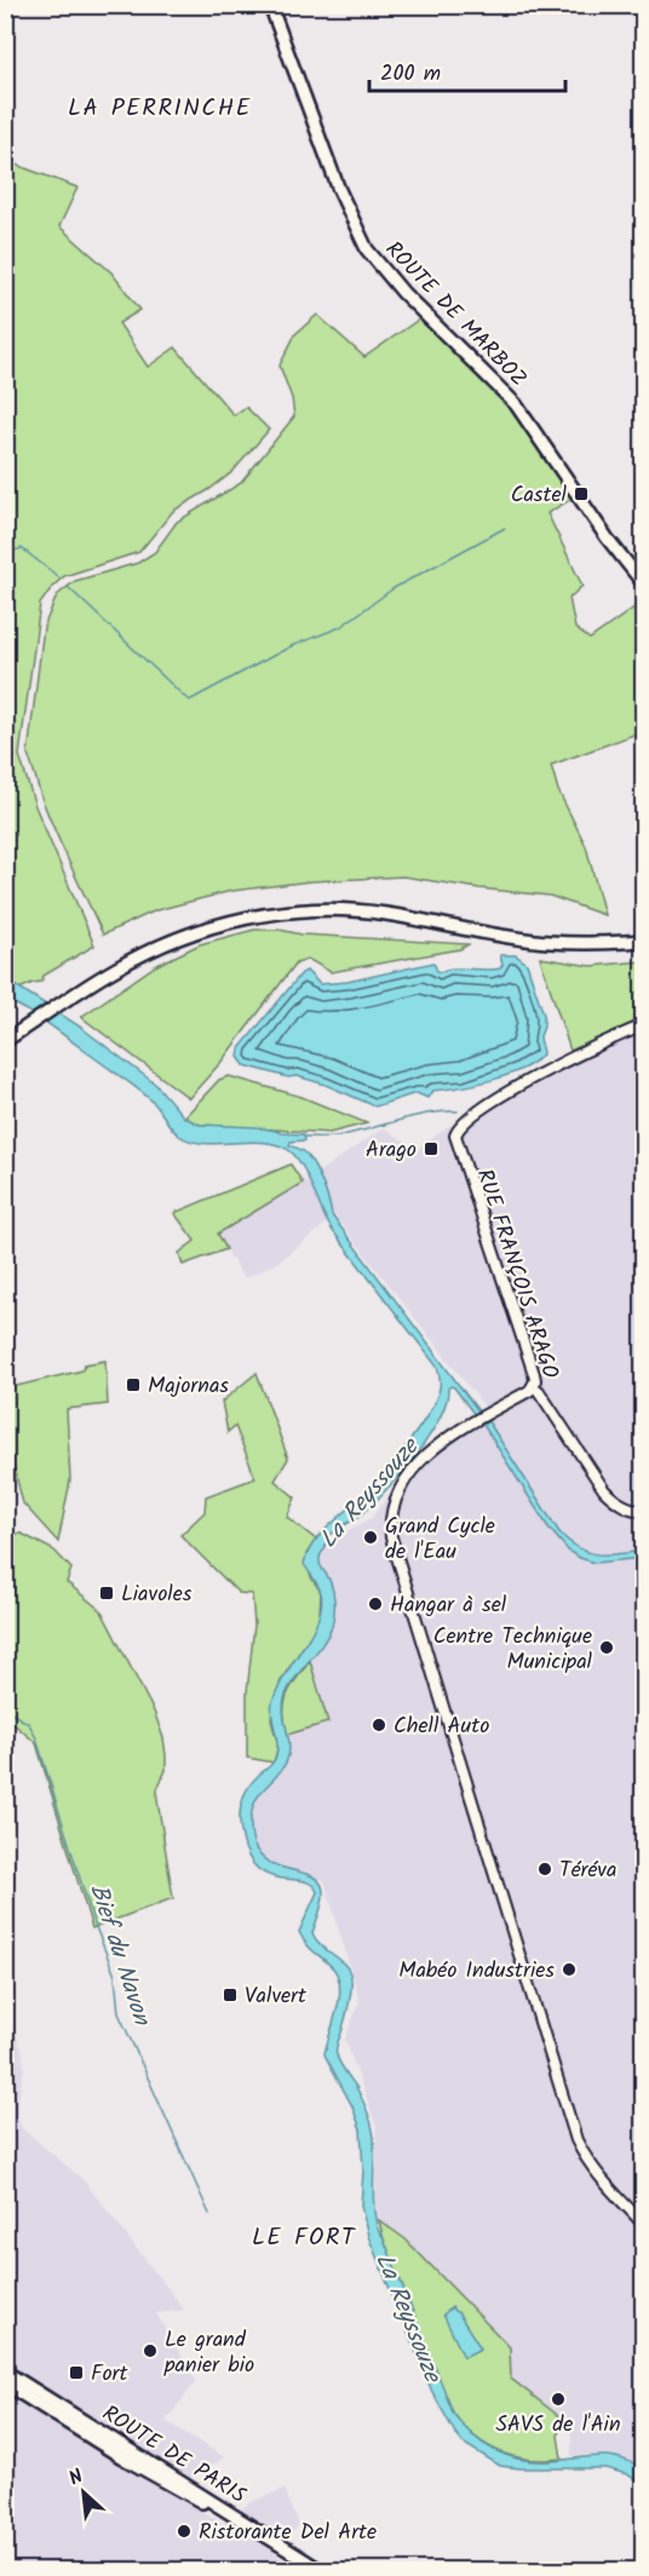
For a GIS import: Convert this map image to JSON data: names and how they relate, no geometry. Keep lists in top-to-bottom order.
{
  "streets": {
    "main road": ["ROUTE DE MARBOZ", "ROUTE DE PARIS"],
    "street": ["RUE FRANÇOIS ARAGO"]
  },
  "districts": ["LA PERRINCHE", "LE FORT"],
  "water": ["La Reyssouze", "Bief du Navon"],
  "places": {
    "transit": [
      "Castel",
      "Arago",
      "Majornas",
      "Liavoles",
      "Valvert",
      "Fort"
    ],
    "other": [
      "Grand Cycle de l'Eau",
      "Hangar à sel",
      "Centre Technique Municipal",
      "Chell Auto",
      "Téréva",
      "Mabéo Industries",
      "Le grand panier bio",
      "SAVS de l'Ain",
      "Ristorante Del Arte"
    ]
  },
  "scale_bar": "200 m",
  "north": "top left"
}
